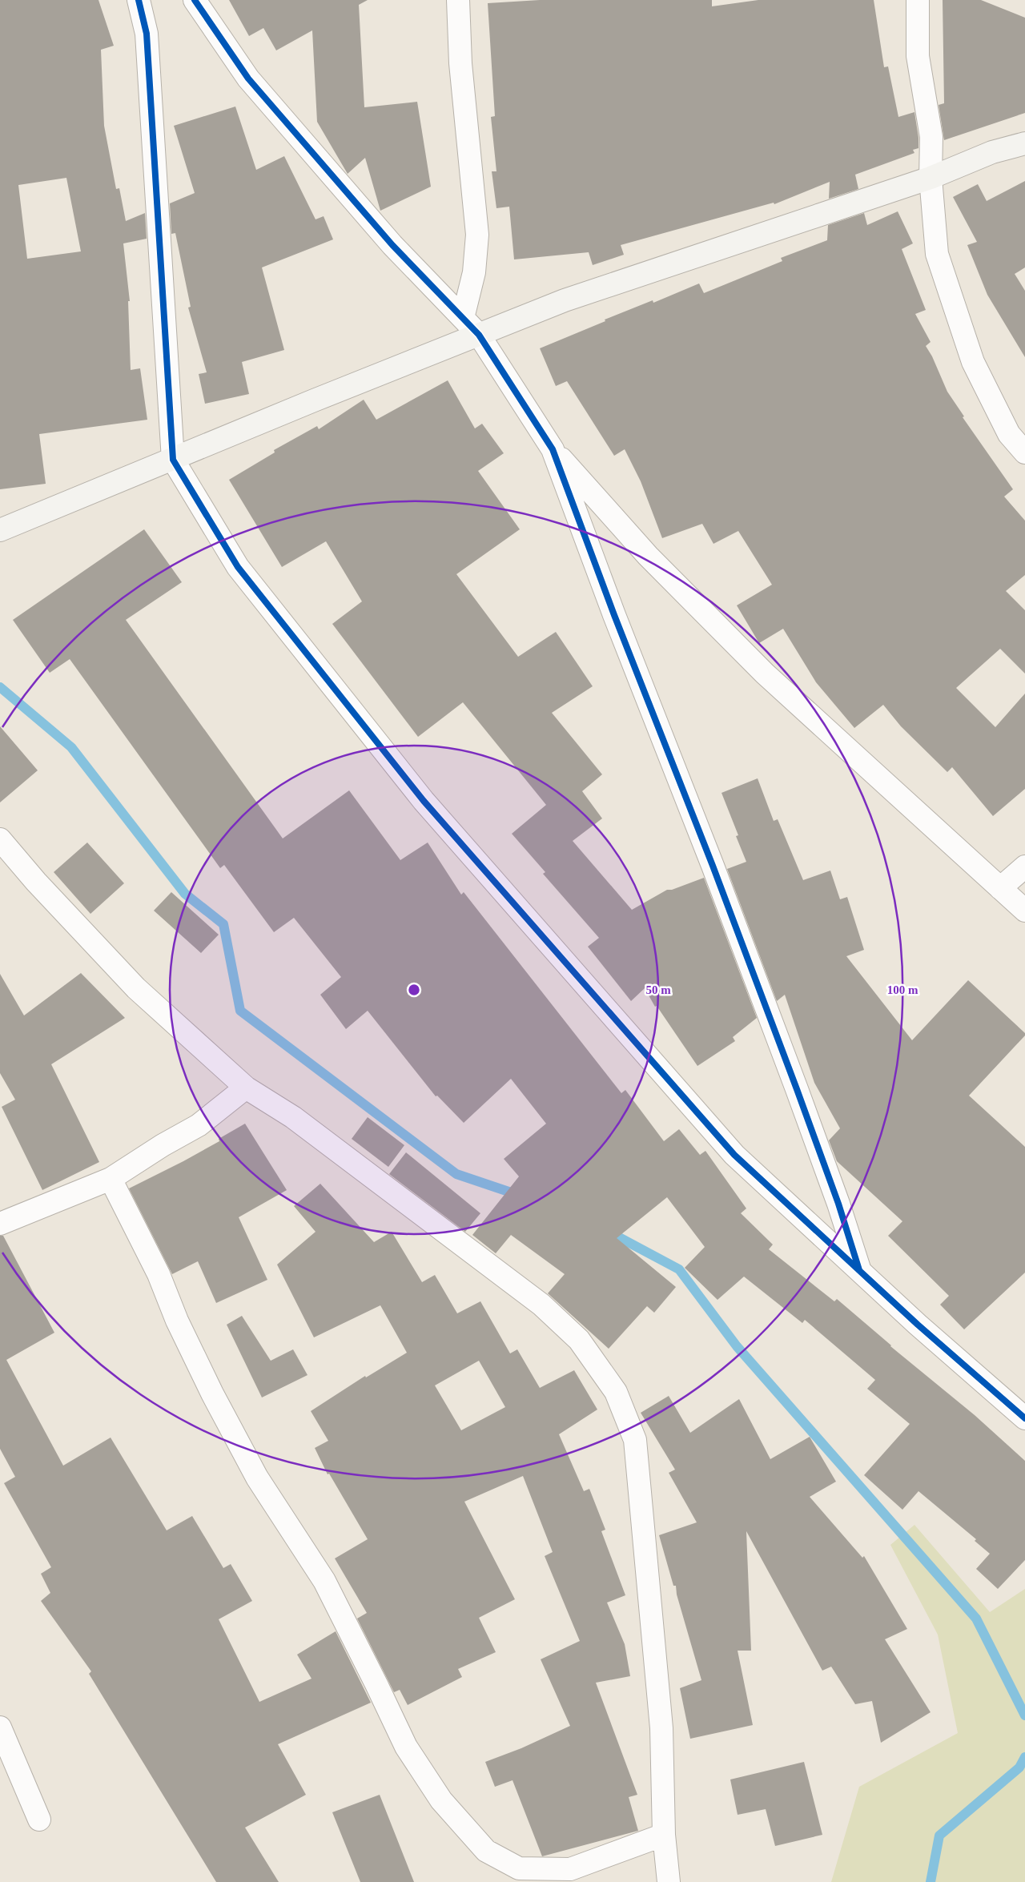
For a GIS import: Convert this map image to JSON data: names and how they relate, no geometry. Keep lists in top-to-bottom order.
{
  "rings": ["50 m", "100 m"]
}
